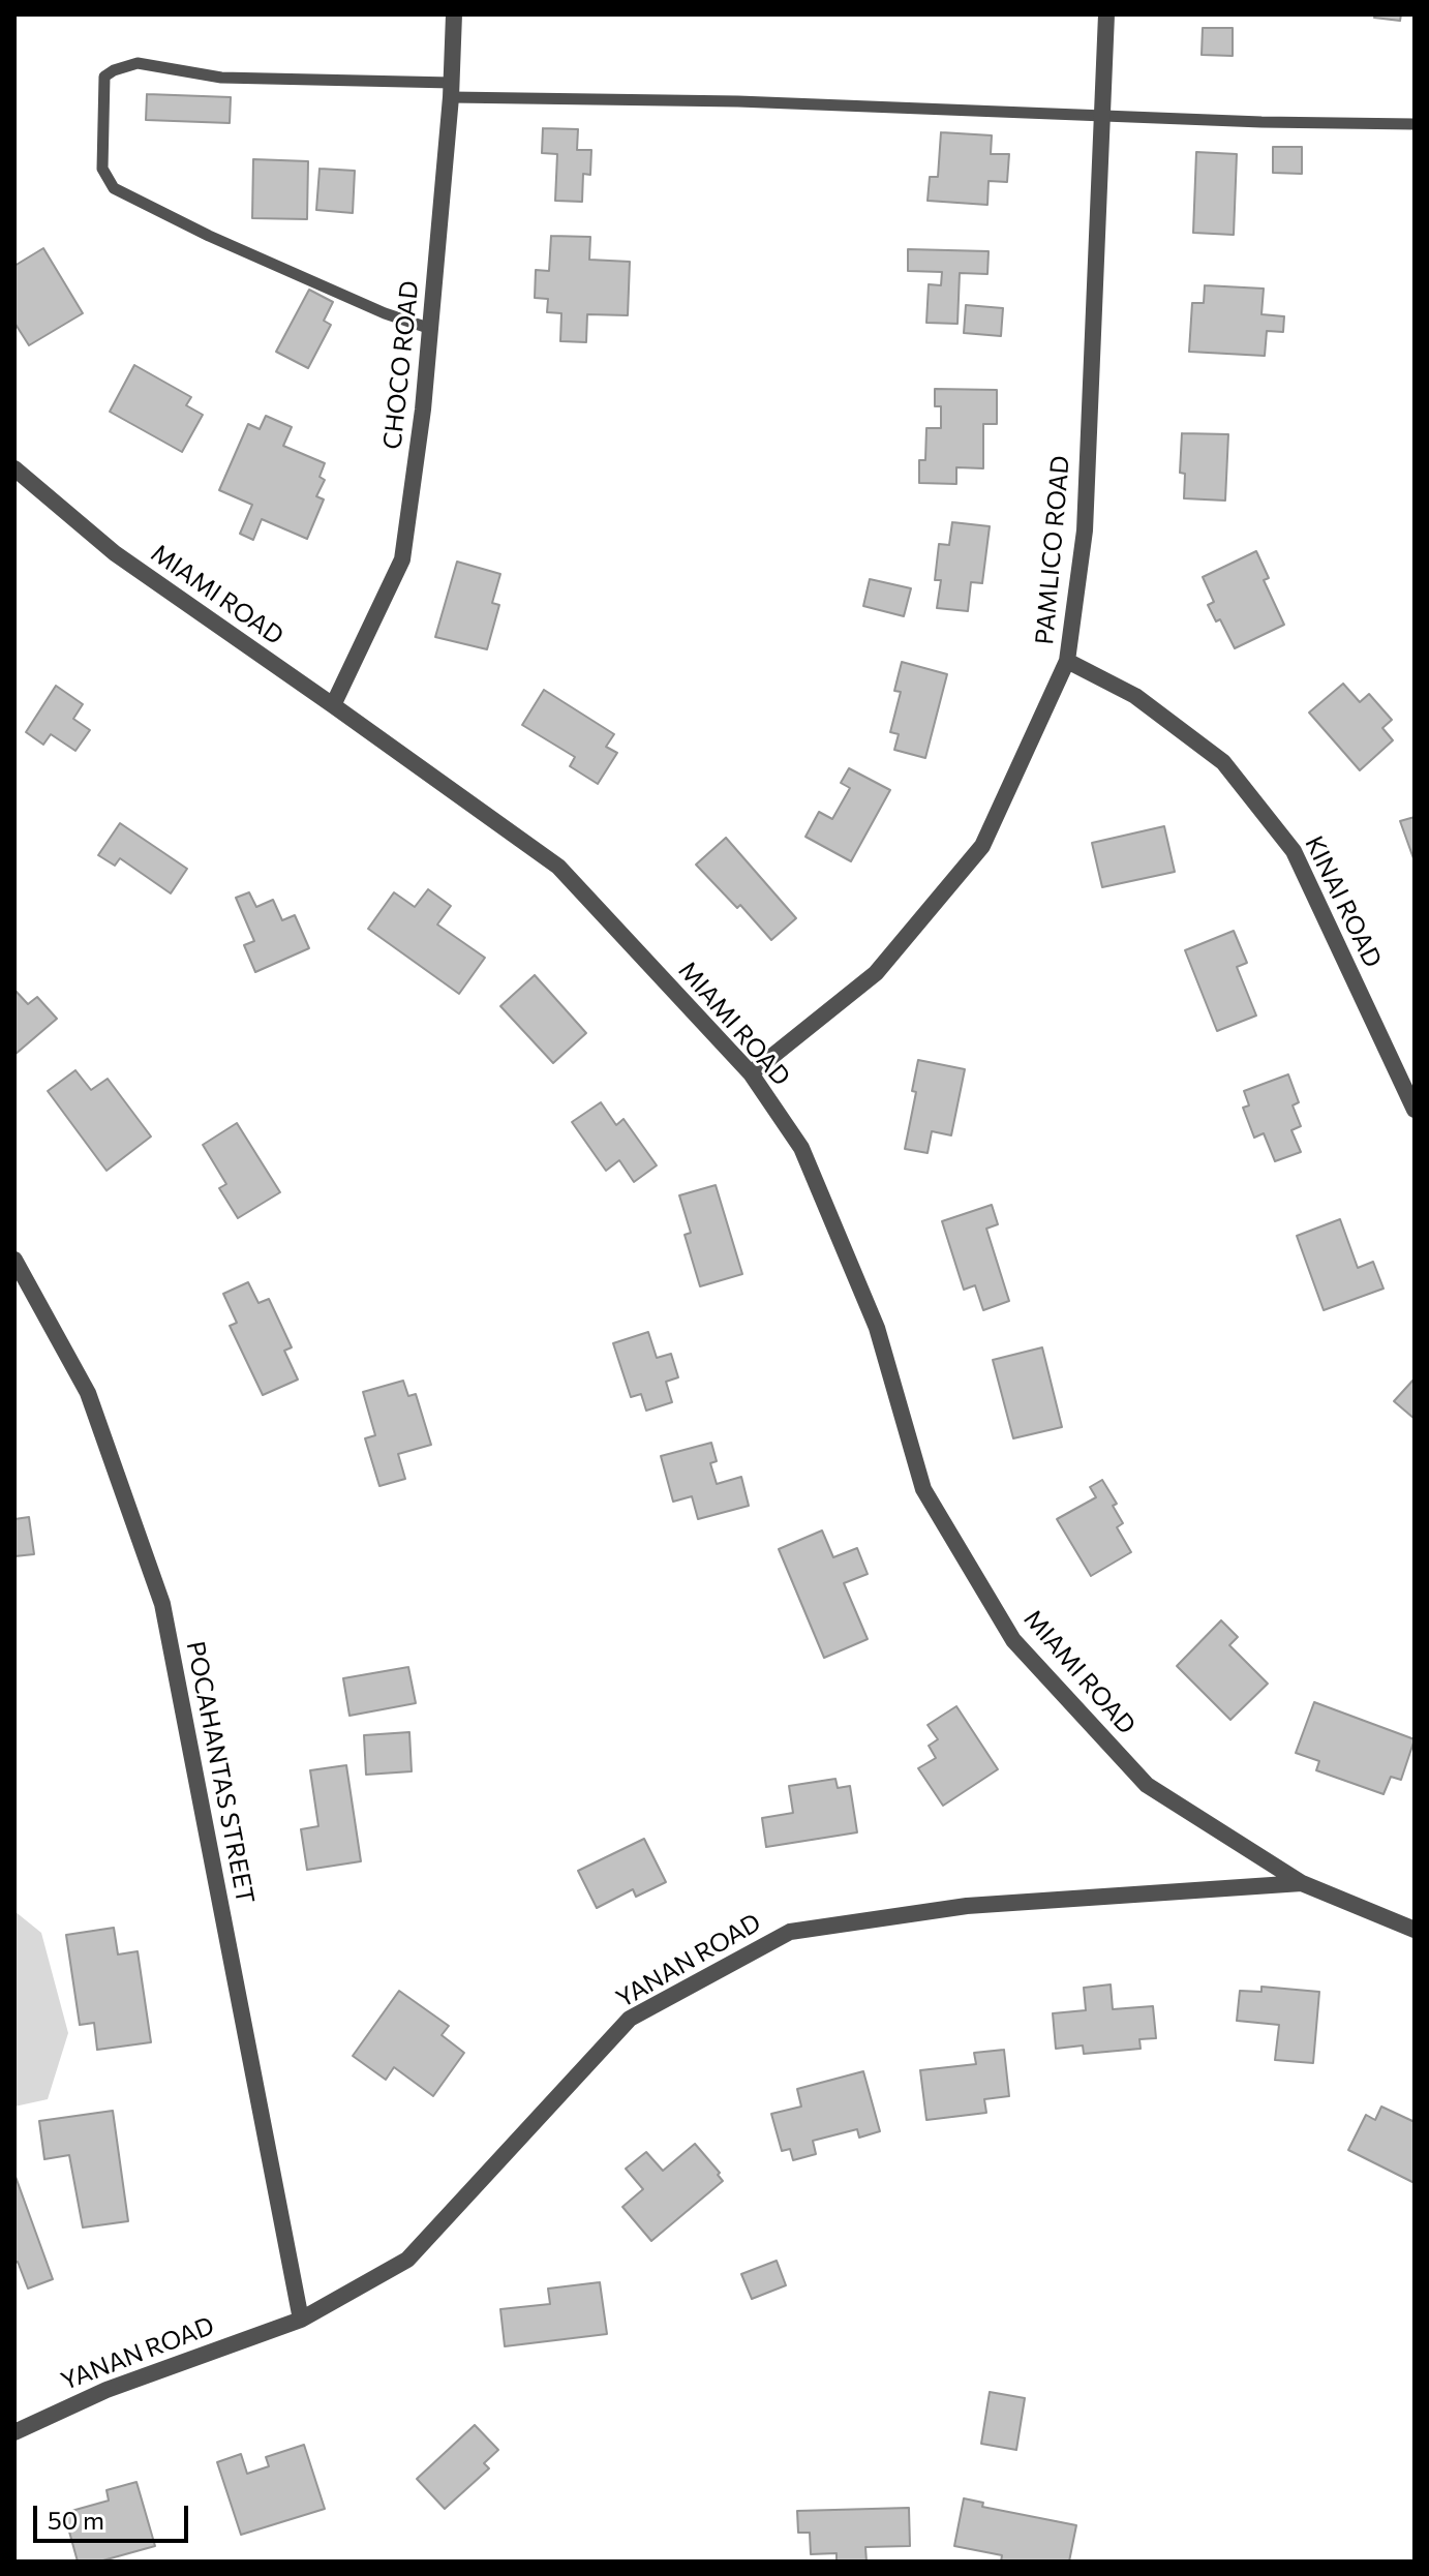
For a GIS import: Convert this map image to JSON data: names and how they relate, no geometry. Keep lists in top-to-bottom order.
{
  "streets": {
    "street": [
      "CHOCO ROAD",
      "PAMLICO ROAD",
      "MIAMI ROAD",
      "KINAI ROAD",
      "POCAHANTAS STREET",
      "YANAN ROAD"
    ]
  },
  "crossings": [
    ["CHOCO ROAD", "MIAMI ROAD"],
    ["PAMLICO ROAD", "MIAMI ROAD"],
    ["PAMLICO ROAD", "KINAI ROAD"],
    ["MIAMI ROAD", "YANAN ROAD"],
    ["POCAHANTAS STREET", "YANAN ROAD"]
  ],
  "scale_bar": "50 m"
}
